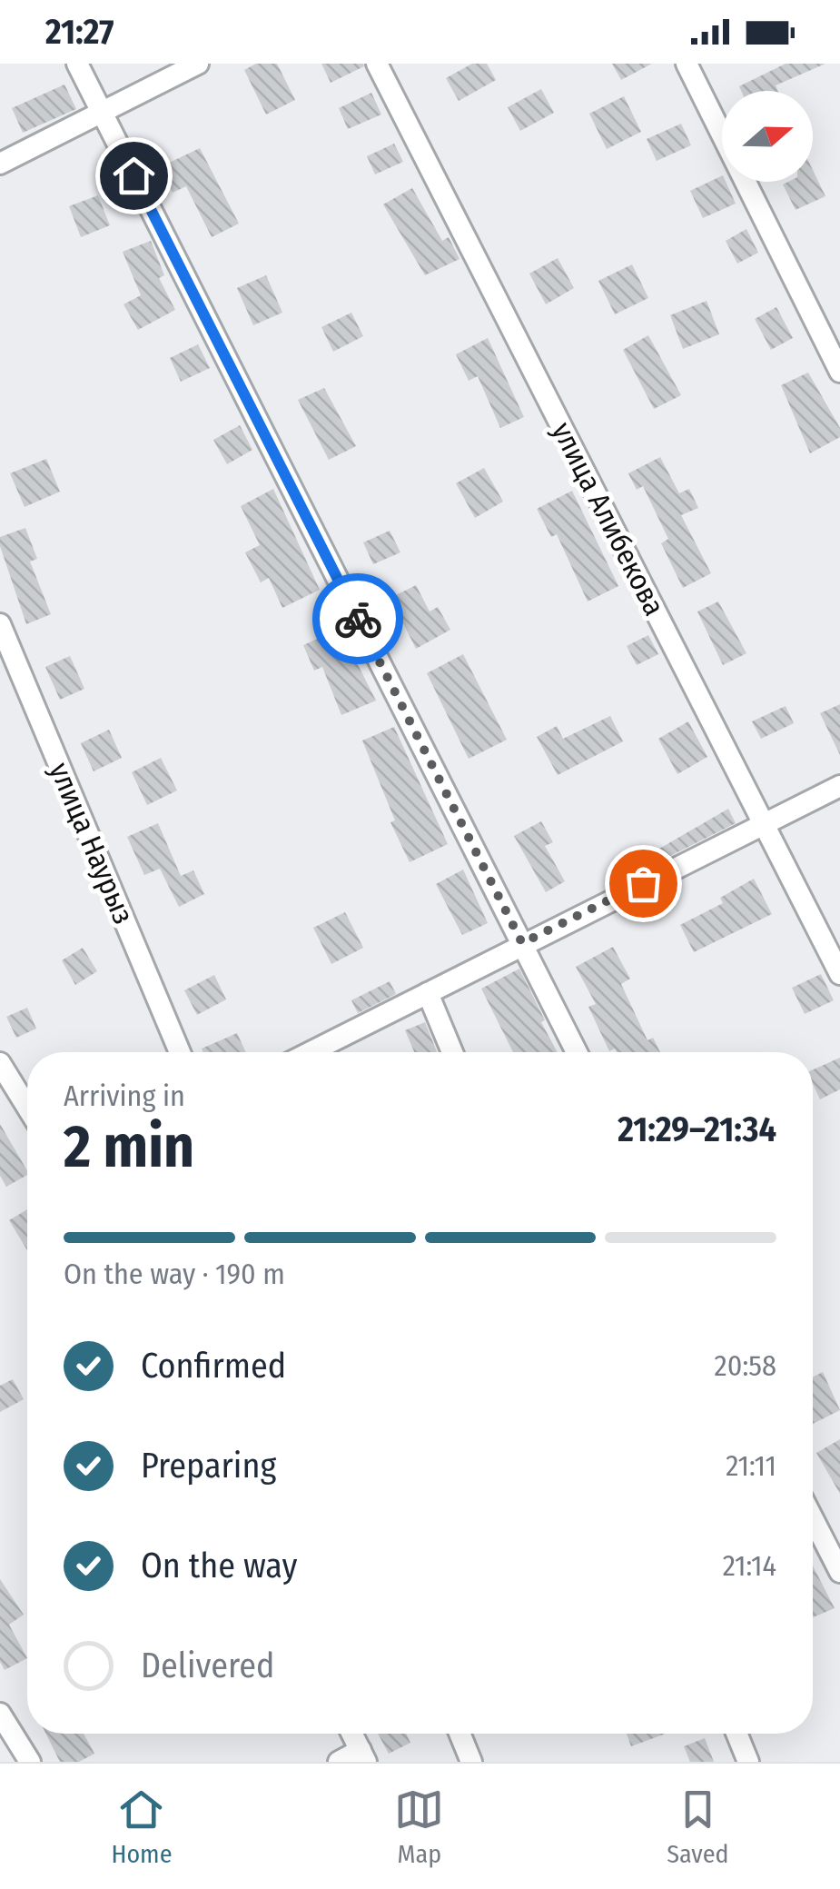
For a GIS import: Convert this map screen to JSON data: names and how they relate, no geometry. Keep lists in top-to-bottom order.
{
  "streets": {
    "street": ["улица Алибекова", "улица Наурыз"]
  },
  "north": "right",
  "page": {
    "status": "21:27",
    "heading": ["2 min", "Arriving in", "21:29–21:34"],
    "bar": "On the way · 190 m",
    "list": [
      ["Confirmed", "20:58"],
      ["Preparing", "21:11"],
      ["On the way", "21:14"],
      "Delivered"
    ],
    "tabs": ["Home", "Map", "Saved"]
  }
}
